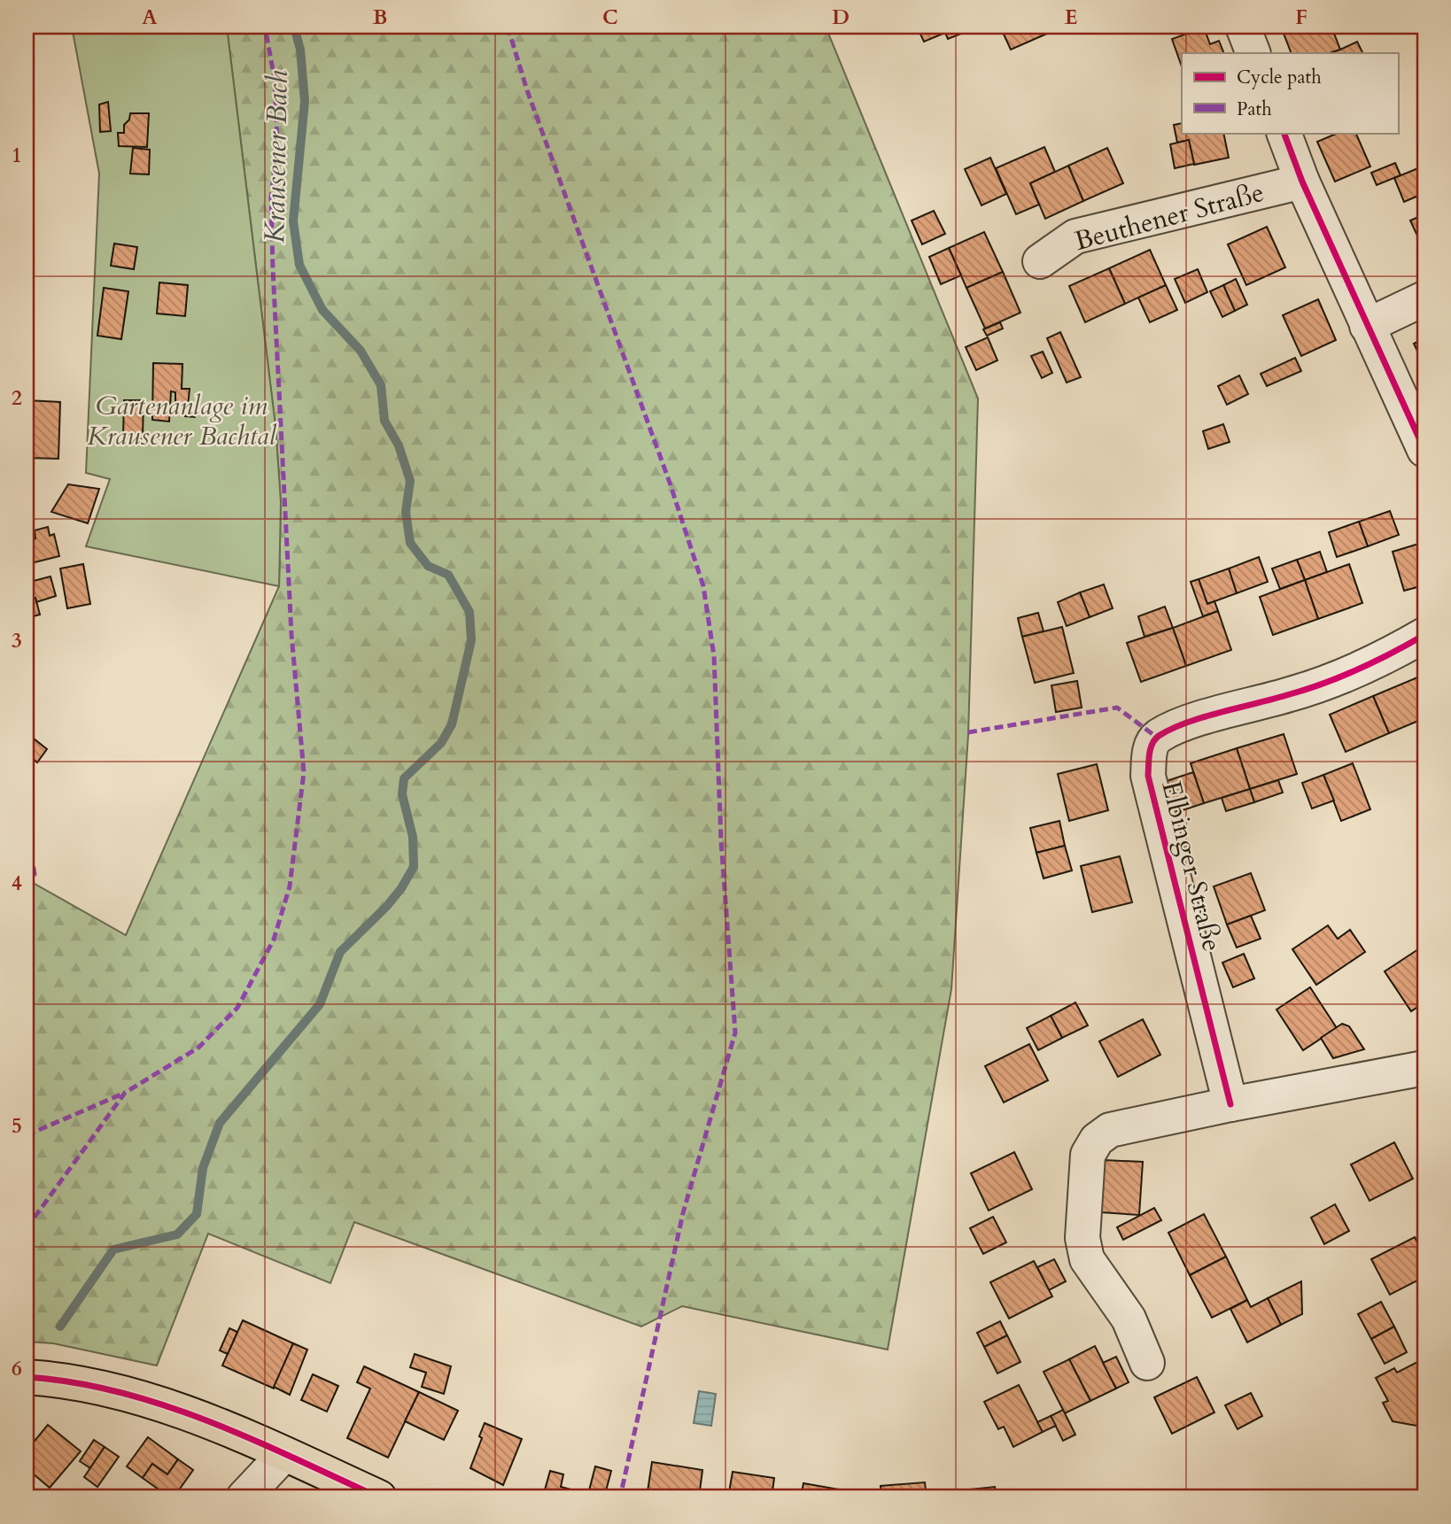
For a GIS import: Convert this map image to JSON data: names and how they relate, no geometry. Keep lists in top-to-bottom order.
{
  "streets": {
    "street": ["Beuthener Straße", "Elbinger Straße"]
  },
  "water": ["Krausener Bach"],
  "parks": ["Gartenanlage im Krausener Bachtal"],
  "legend": ["Cycle path", "Path"],
  "grid": {
    "columns": [
      "A",
      "B",
      "C",
      "D",
      "E",
      "F"
    ],
    "rows": [
      "1",
      "2",
      "3",
      "4",
      "5",
      "6"
    ]
  }
}
